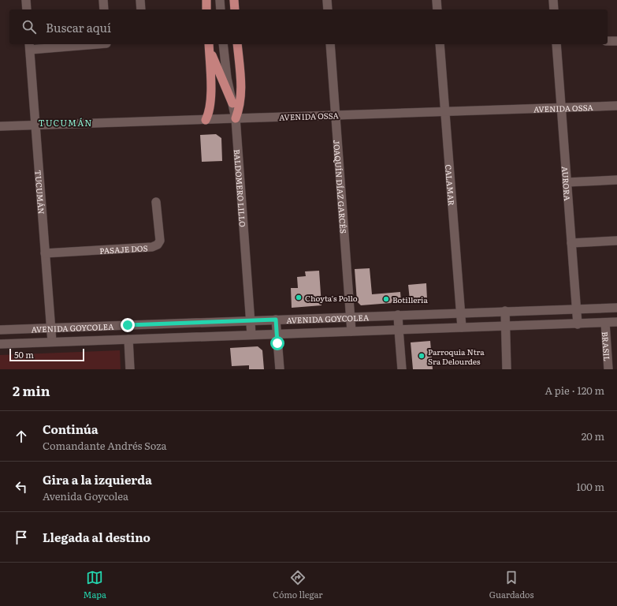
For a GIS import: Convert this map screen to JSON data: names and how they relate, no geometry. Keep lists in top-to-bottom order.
{
  "streets": {
    "street": [
      "AVENIDA OSSA",
      "AURORA",
      "CALAMAR",
      "JOAQUÍN DÍAZ GARCÉS",
      "BALDOMERO LILLO",
      "TUCUMÁN",
      "PASAJE DOS",
      "AVENIDA GOYCOLEA",
      "BRASIL"
    ]
  },
  "crossings": [
    ["AVENIDA OSSA", "AURORA"],
    ["AVENIDA OSSA", "CALAMAR"],
    ["AVENIDA OSSA", "JOAQUÍN DÍAZ GARCÉS"],
    ["AVENIDA OSSA", "BALDOMERO LILLO"],
    ["AVENIDA OSSA", "TUCUMÁN"],
    ["AURORA", "AVENIDA GOYCOLEA"],
    ["CALAMAR", "AVENIDA GOYCOLEA"],
    ["JOAQUÍN DÍAZ GARCÉS", "AVENIDA GOYCOLEA"],
    ["BALDOMERO LILLO", "AVENIDA GOYCOLEA"],
    ["TUCUMÁN", "PASAJE DOS"],
    ["TUCUMÁN", "AVENIDA GOYCOLEA"],
    ["AVENIDA GOYCOLEA", "BRASIL"]
  ],
  "districts": ["TUCUMÁN"],
  "places": ["Choyta's Pollo", "Botilleria", "Parroquia Ntra Sra Delourdes"],
  "scale_bar": "50 m",
  "page": {
    "search": "Buscar aquí",
    "scale": "50 m",
    "heading": ["2 min", "A pie · 120 m"],
    "list": [
      ["Continúa", "Comandante Andrés Soza", "20 m"],
      ["Gira a la izquierda", "Avenida Goycolea", "100 m"],
      "Llegada al destino"
    ],
    "nav": ["Mapa", "Cómo llegar", "Guardados"]
  }
}
